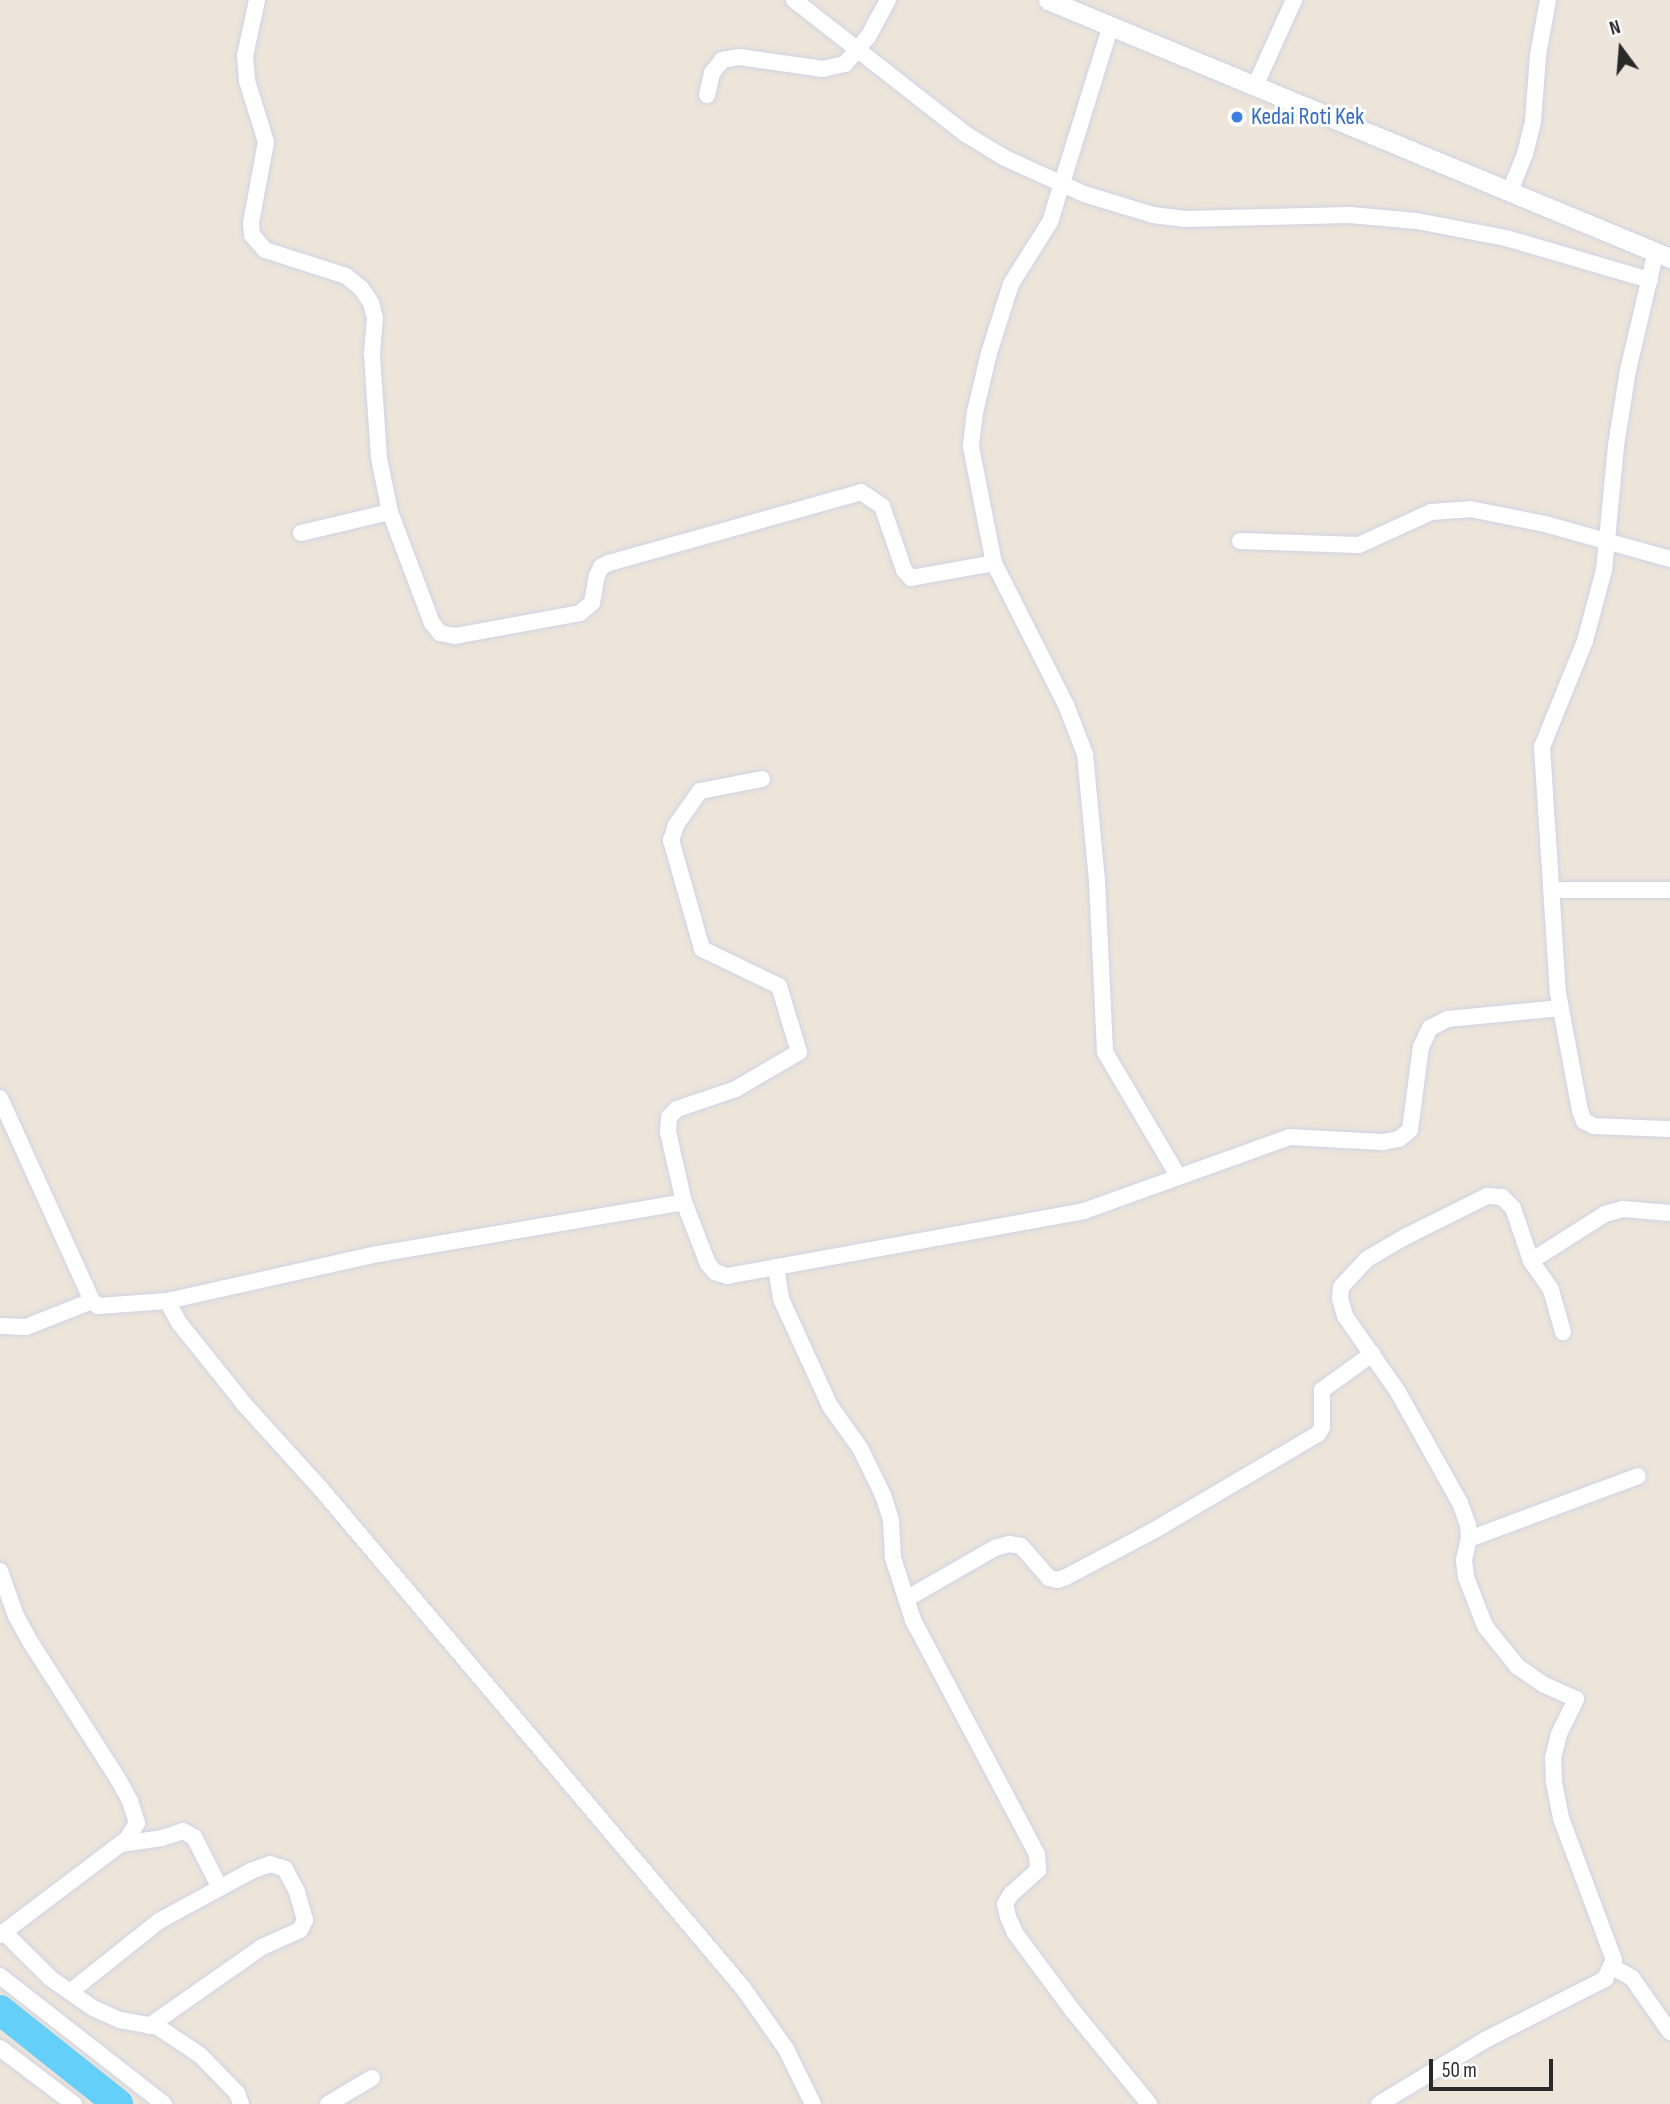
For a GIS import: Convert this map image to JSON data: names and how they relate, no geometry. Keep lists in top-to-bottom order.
{
  "places": ["Kedai Roti Kek"],
  "scale_bar": "50 m",
  "north": "top"
}
